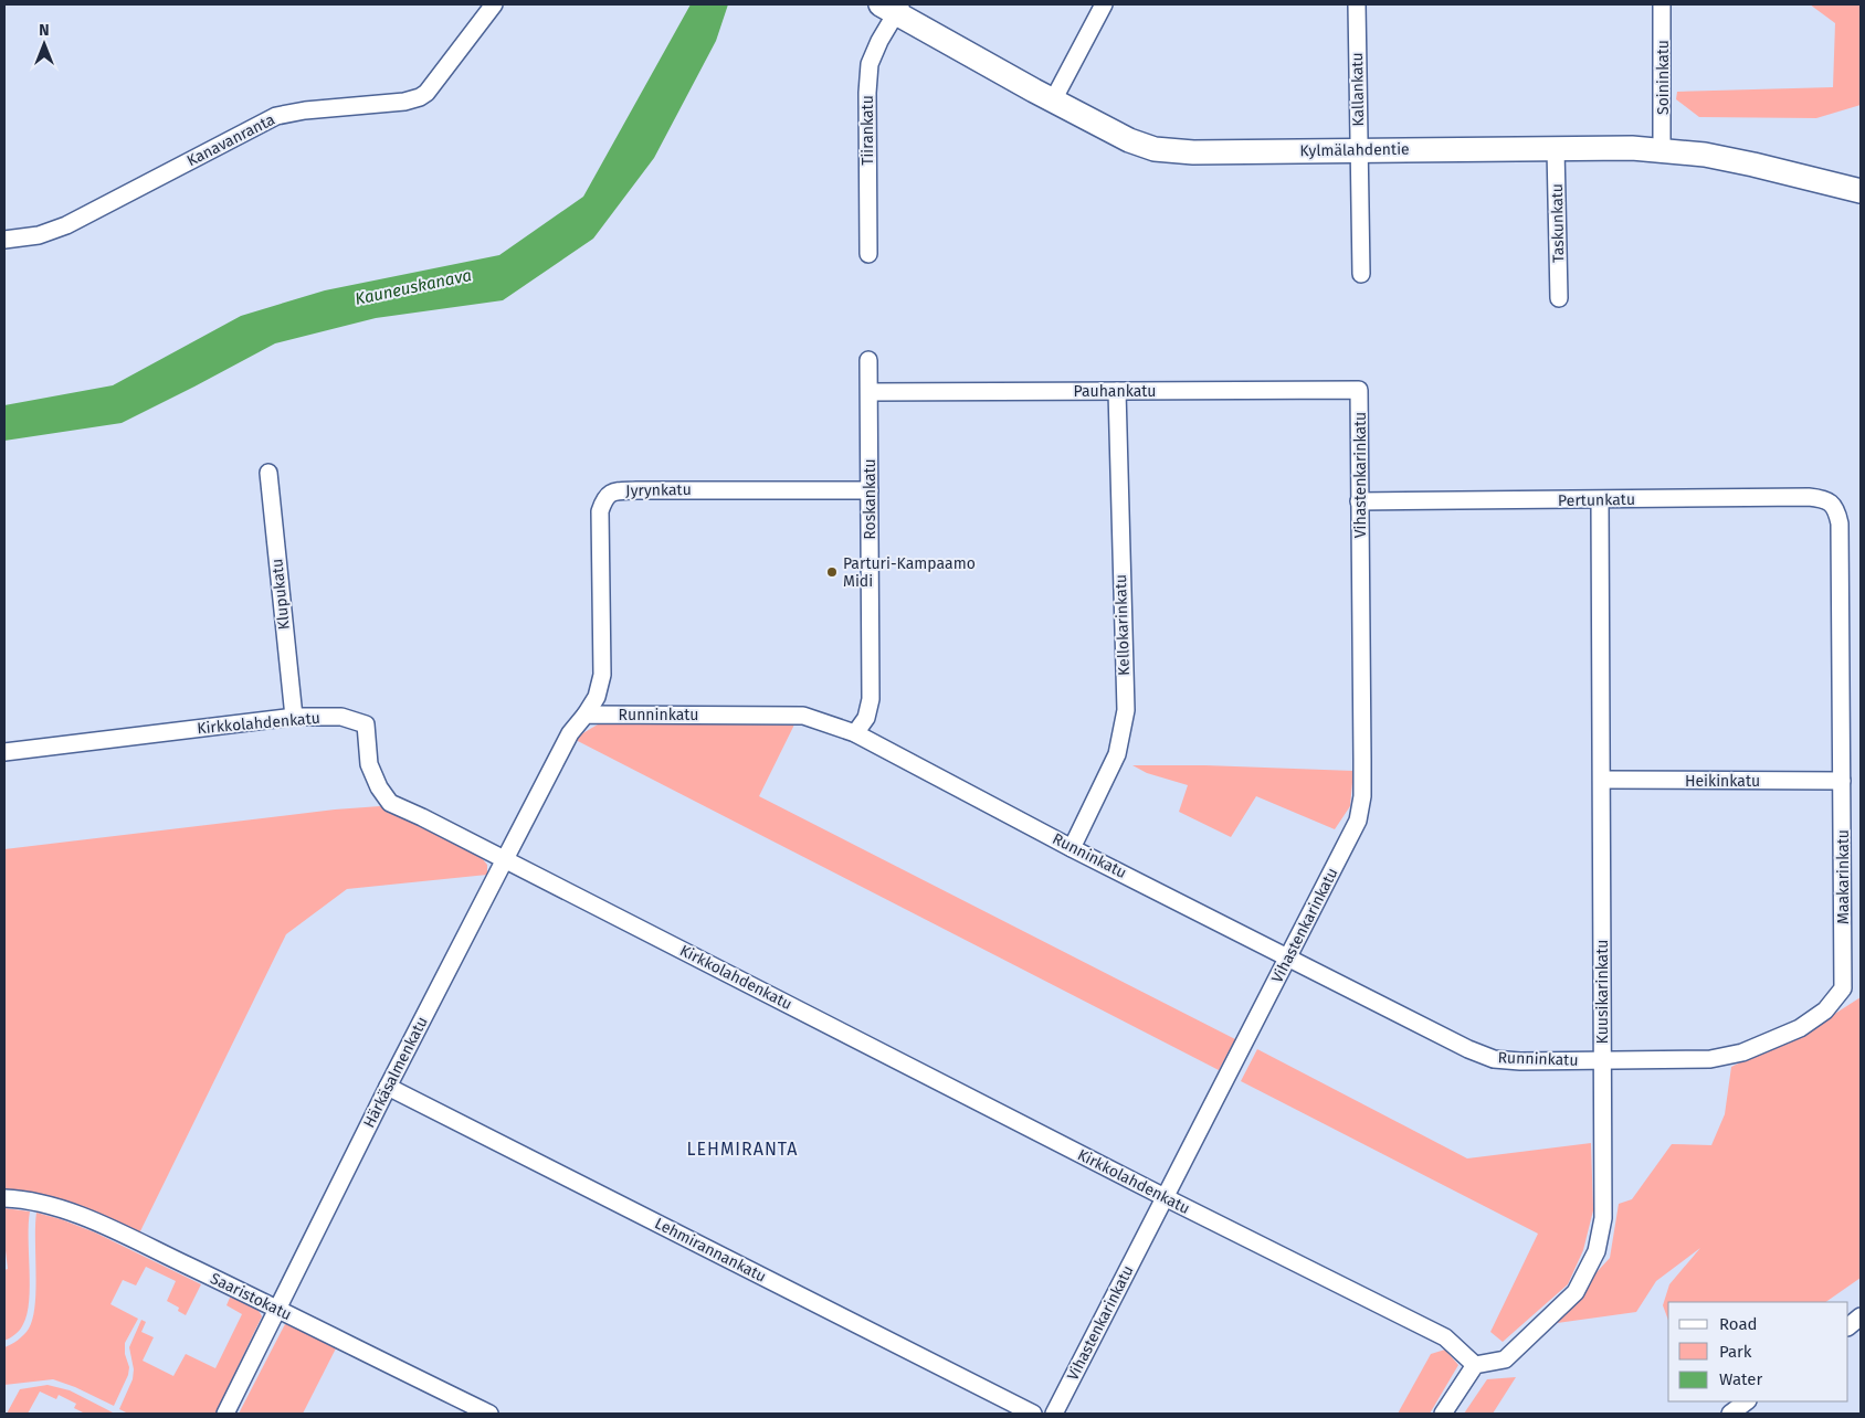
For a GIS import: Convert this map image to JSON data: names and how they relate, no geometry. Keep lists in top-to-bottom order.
{
  "streets": {
    "street": [
      "Soininkatu",
      "Kallankatu",
      "Tiirankatu",
      "Kanavanranta",
      "Kylmälahdentie",
      "Taskunkatu",
      "Pauhankatu",
      "Vihastenkarinkatu",
      "Jyrynkatu",
      "Roskankatu",
      "Pertunkatu",
      "Klupukatu",
      "Kellokarinkatu",
      "Runninkatu",
      "Kirkkolahdenkatu",
      "Heikinkatu",
      "Maakarinkatu",
      "Kuusikarinkatu",
      "Härkäsalmenkatu",
      "Lehmirannankatu",
      "Saaristokatu"
    ]
  },
  "crossings": [
    ["Soininkatu", "Kylmälahdentie"],
    ["Kallankatu", "Kylmälahdentie"],
    ["Tiirankatu", "Kylmälahdentie"],
    ["Kylmälahdentie", "Taskunkatu"],
    ["Pauhankatu", "Vihastenkarinkatu"],
    ["Pauhankatu", "Roskankatu"],
    ["Pauhankatu", "Kellokarinkatu"],
    ["Vihastenkarinkatu", "Pertunkatu"],
    ["Vihastenkarinkatu", "Runninkatu"],
    ["Vihastenkarinkatu", "Kirkkolahdenkatu"],
    ["Jyrynkatu", "Roskankatu"],
    ["Jyrynkatu", "Runninkatu"],
    ["Jyrynkatu", "Härkäsalmenkatu"],
    ["Roskankatu", "Runninkatu"],
    ["Pertunkatu", "Maakarinkatu"],
    ["Pertunkatu", "Kuusikarinkatu"],
    ["Klupukatu", "Kirkkolahdenkatu"],
    ["Kellokarinkatu", "Runninkatu"],
    ["Runninkatu", "Maakarinkatu"],
    ["Runninkatu", "Kuusikarinkatu"],
    ["Runninkatu", "Härkäsalmenkatu"],
    ["Kirkkolahdenkatu", "Kuusikarinkatu"],
    ["Kirkkolahdenkatu", "Härkäsalmenkatu"],
    ["Heikinkatu", "Maakarinkatu"],
    ["Heikinkatu", "Kuusikarinkatu"],
    ["Maakarinkatu", "Kuusikarinkatu"],
    ["Härkäsalmenkatu", "Lehmirannankatu"],
    ["Härkäsalmenkatu", "Saaristokatu"]
  ],
  "districts": ["LEHMIRANTA"],
  "water": ["Kauneuskanava"],
  "places": ["Parturi-Kampaamo Midi"],
  "legend": ["Road", "Park", "Water"],
  "north": "top"
}
